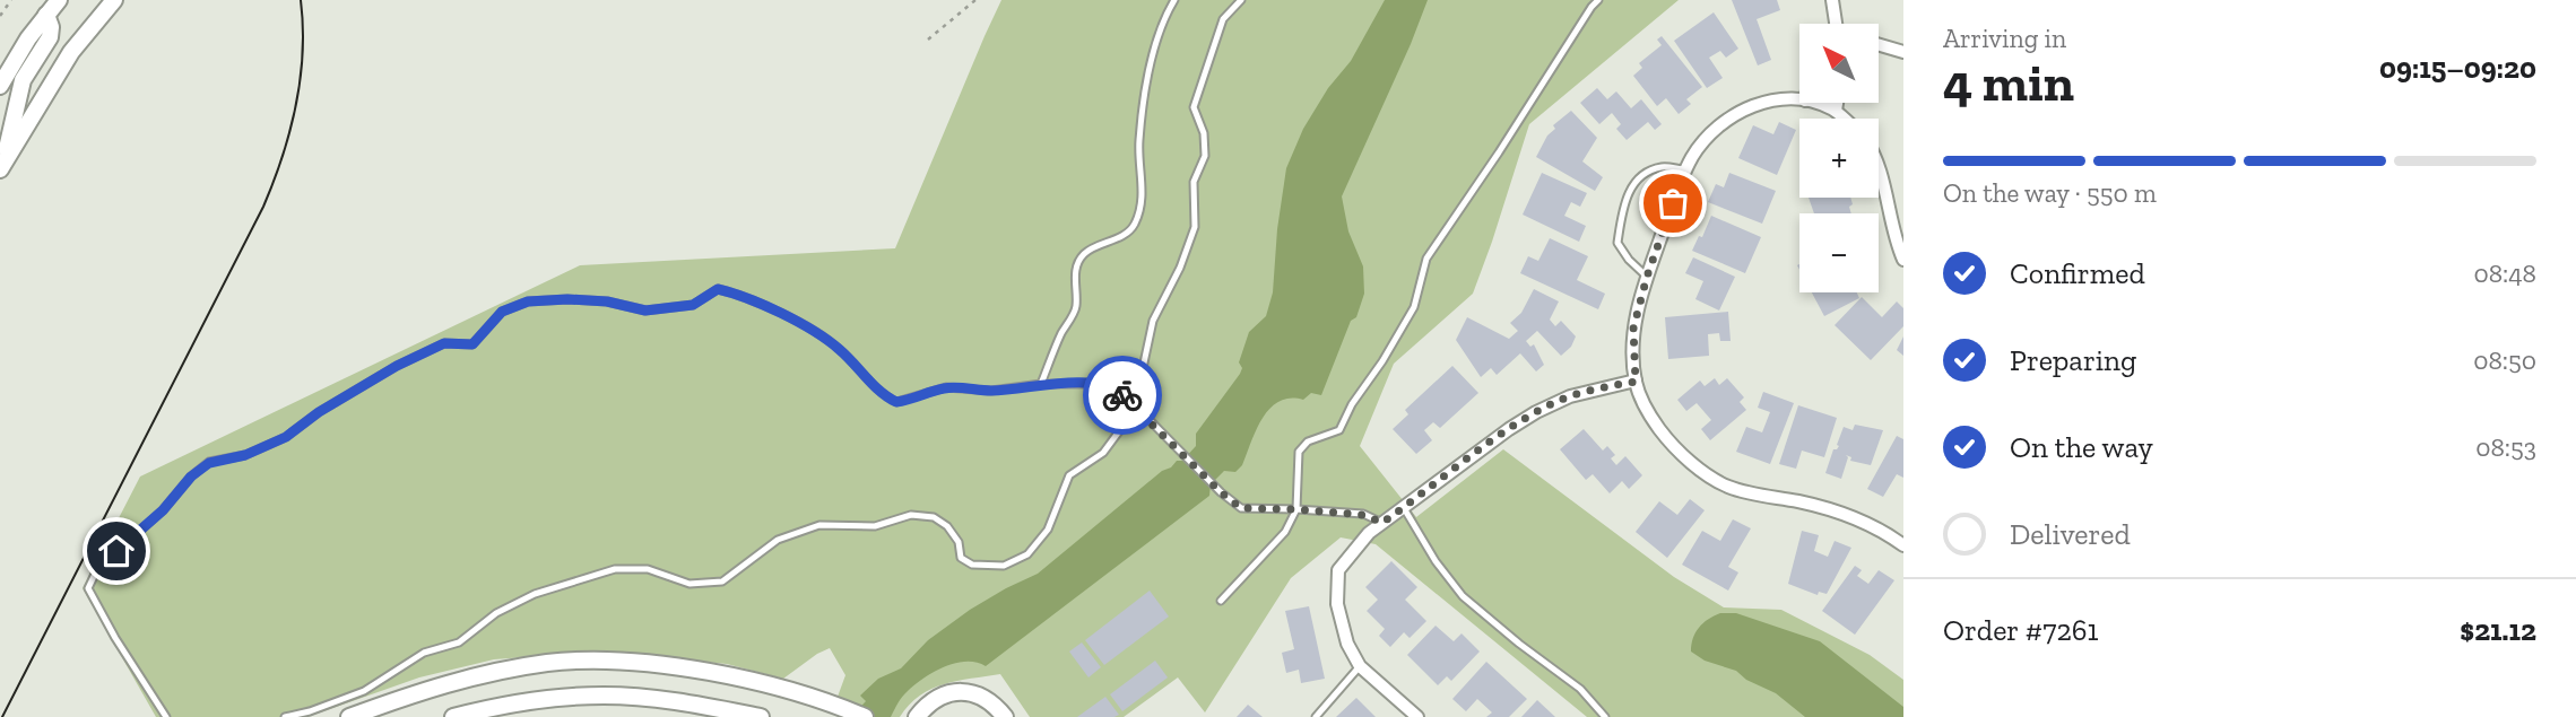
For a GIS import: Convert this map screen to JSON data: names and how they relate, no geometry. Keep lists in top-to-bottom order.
{
  "north": "top left",
  "page": {
    "heading": ["4 min", "Arriving in", "09:15–09:20"],
    "panel": ["Order #7261", "$21.12"],
    "map_buttons": ["+", "−"],
    "bar": "On the way · 550 m",
    "list": [
      ["Confirmed", "08:48"],
      ["Preparing", "08:50"],
      ["On the way", "08:53"],
      "Delivered"
    ]
  }
}
